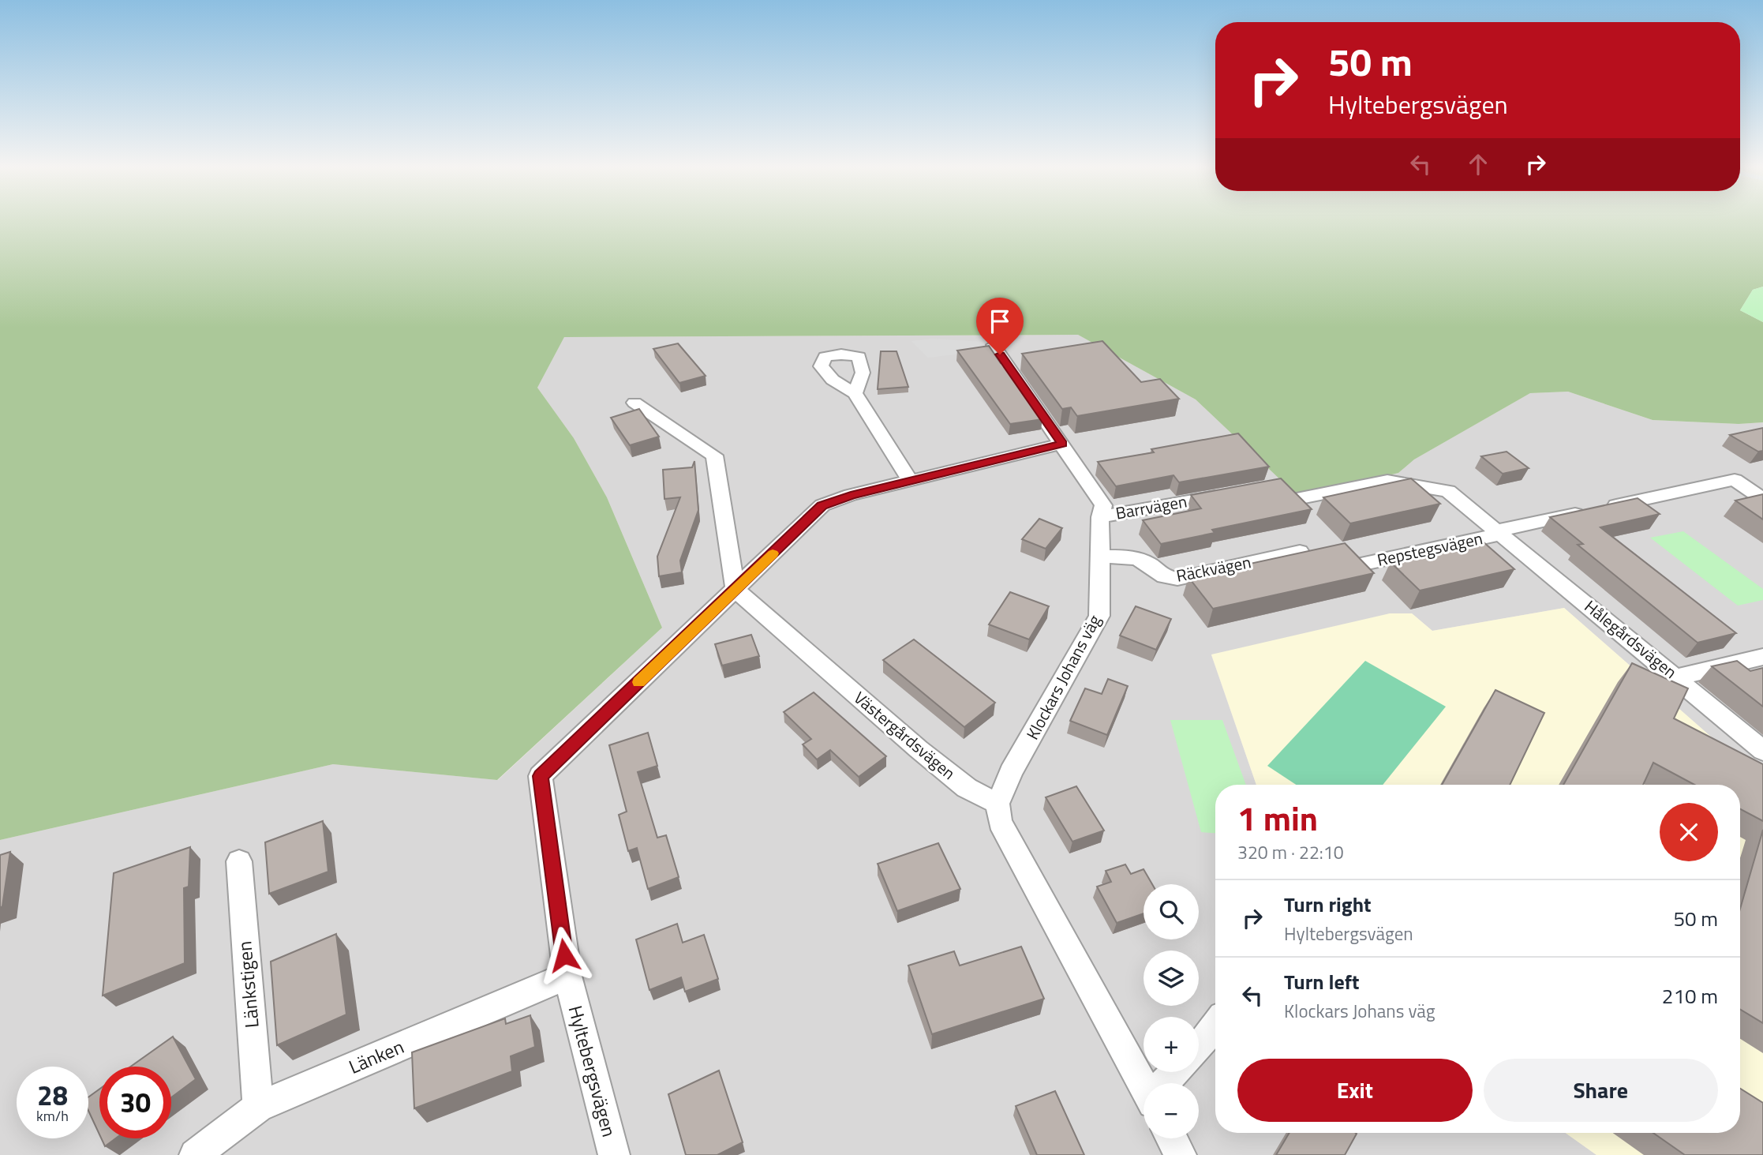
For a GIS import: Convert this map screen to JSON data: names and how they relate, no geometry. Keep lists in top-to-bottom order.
{
  "streets": {
    "street": [
      "Barrvägen",
      "Repstegsvägen",
      "Räckvägen",
      "Hålegårdsvägen",
      "Klockars Johans väg",
      "Västergårdsvägen",
      "Länkstigen",
      "Länken",
      "Hyltebergsvägen"
    ]
  },
  "crossings": [
    ["Barrvägen", "Klockars Johans väg"],
    ["Repstegsvägen", "Hålegårdsvägen"],
    ["Räckvägen", "Klockars Johans väg"],
    ["Klockars Johans väg", "Västergårdsvägen"],
    ["Klockars Johans väg", "Hyltebergsvägen"],
    ["Västergårdsvägen", "Hyltebergsvägen"],
    ["Länkstigen", "Länken"],
    ["Länken", "Hyltebergsvägen"]
  ],
  "page": {
    "turn": ["50 m", "Hyltebergsvägen"],
    "heading": ["1 min", "320 m · 22:10"],
    "list": [
      {
        "name": "Turn right",
        "note": "Hyltebergsvägen",
        "value": "50 m"
      },
      {
        "name": "Turn left",
        "note": "Klockars Johans väg",
        "value": "210 m"
      }
    ],
    "map_buttons": ["+", "−"],
    "buttons": ["Exit", "Share"],
    "speed": "28 km/h",
    "limit": "30"
  }
}
